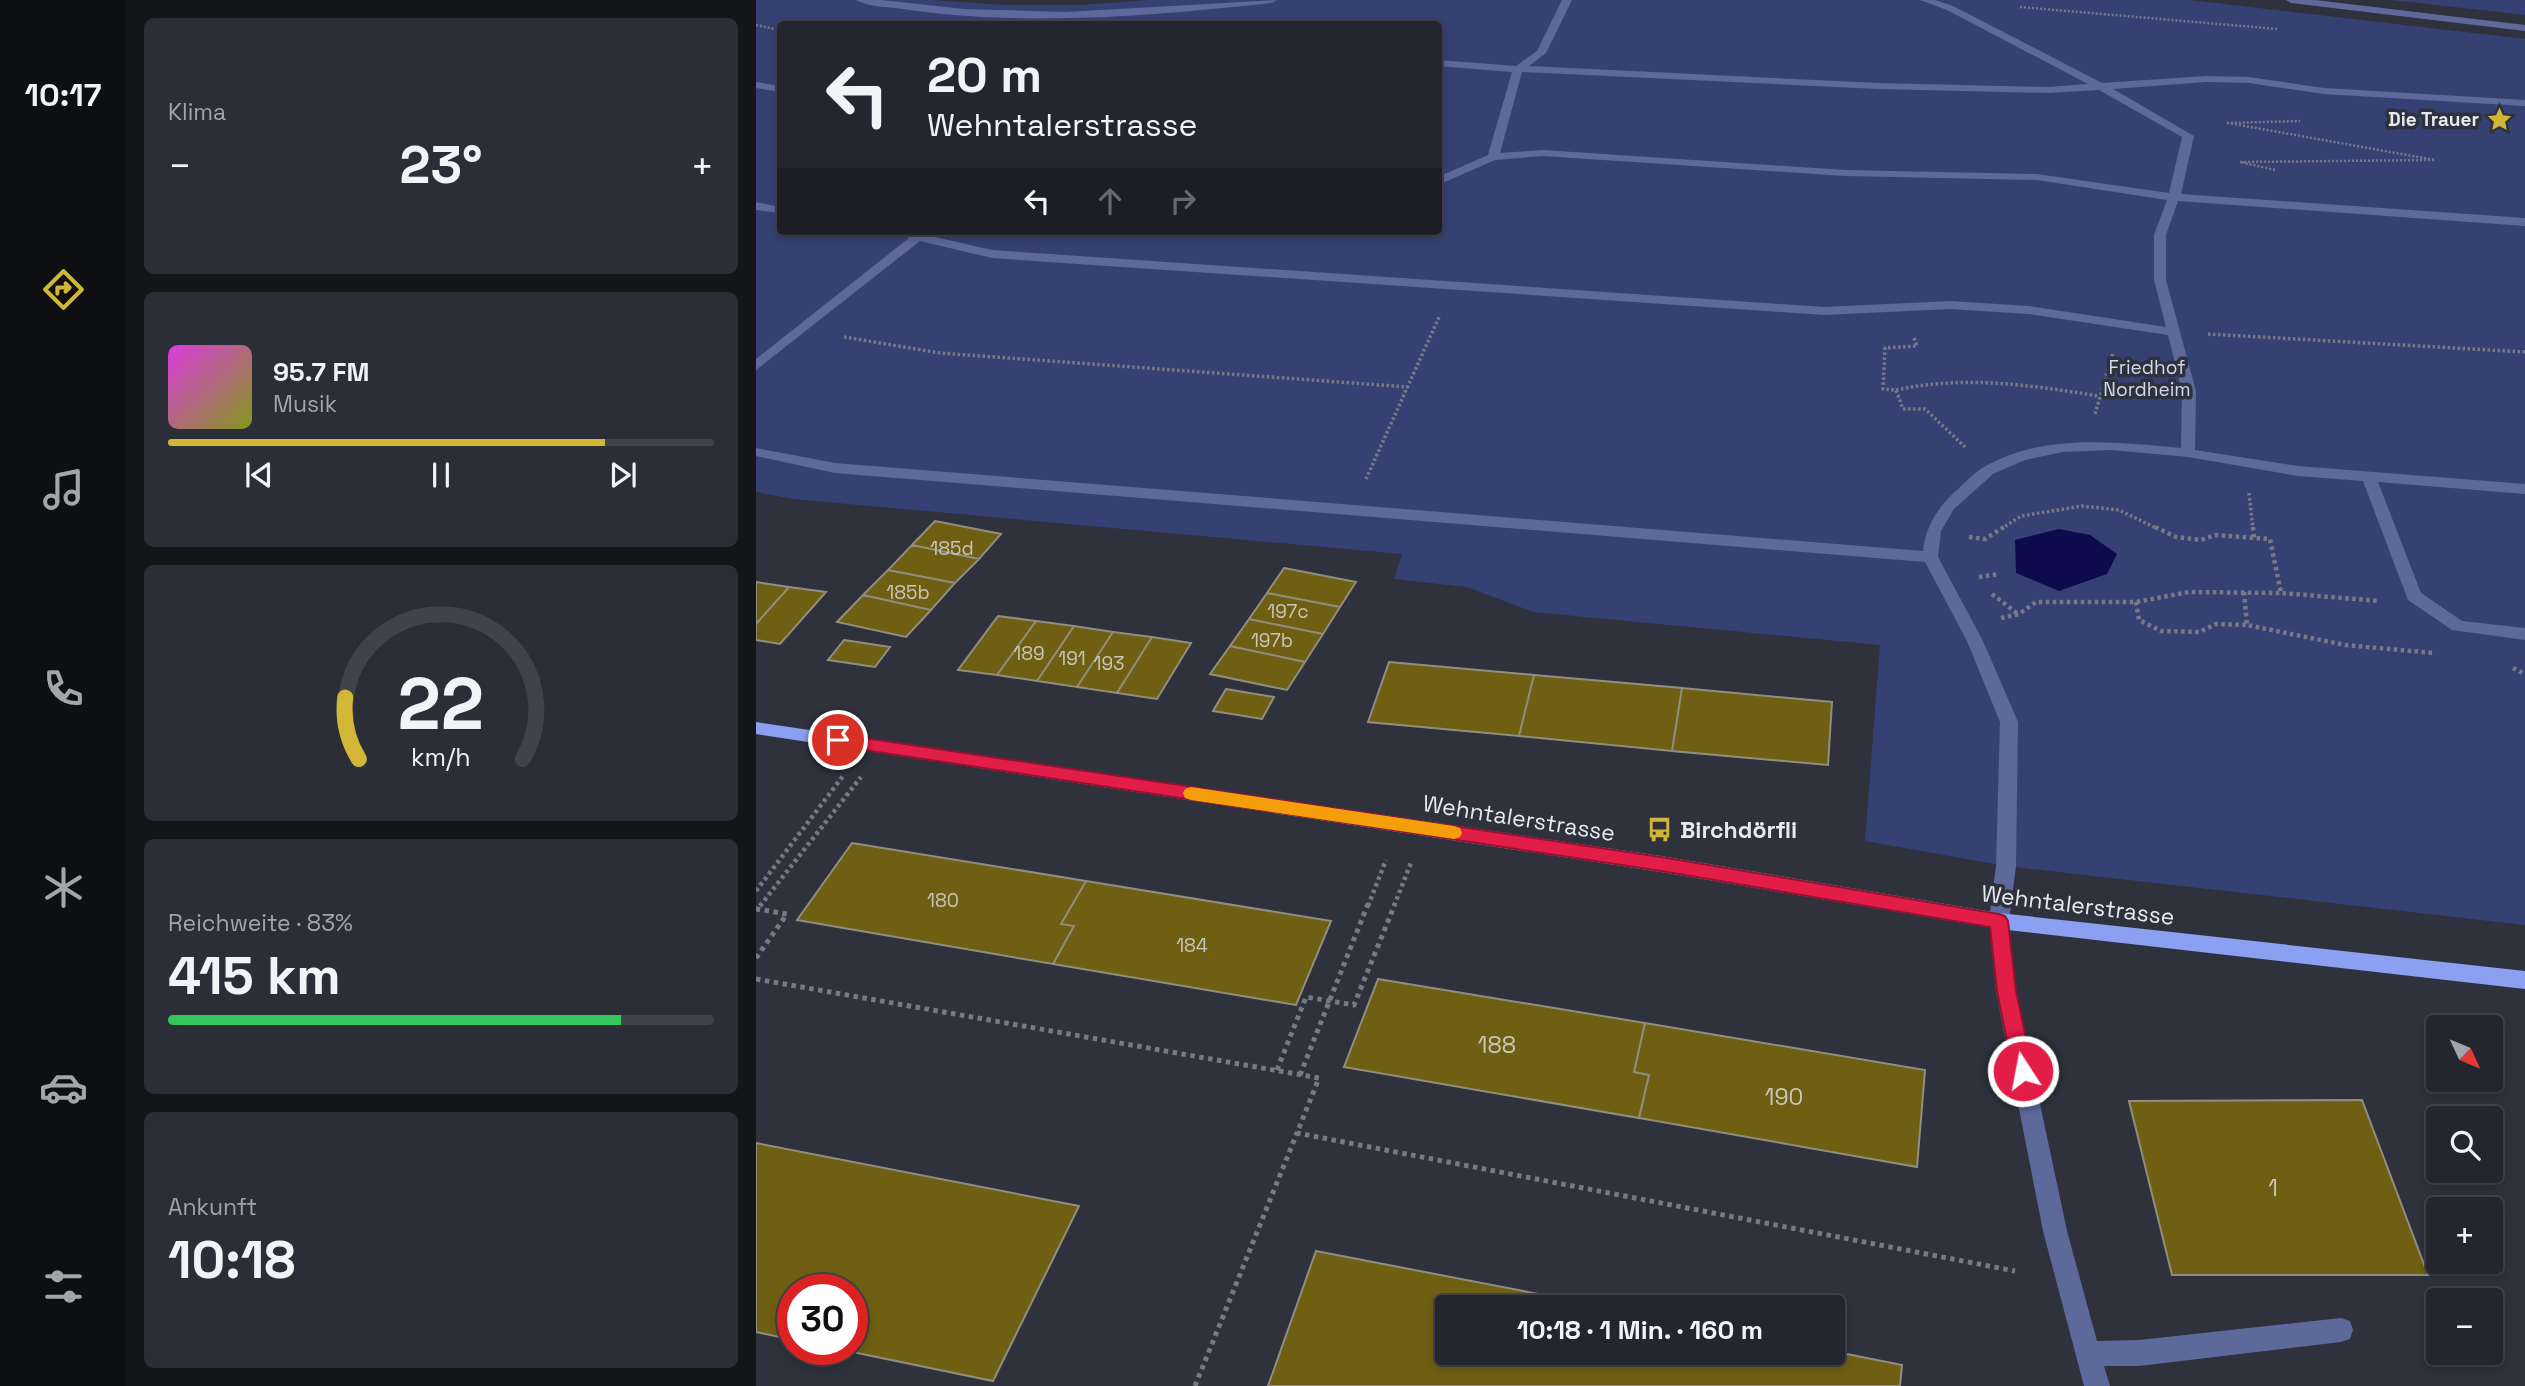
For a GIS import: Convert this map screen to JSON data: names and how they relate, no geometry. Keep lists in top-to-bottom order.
{
  "streets": {
    "main road": ["Wehntalerstrasse"]
  },
  "parks": ["Friedhof Nordheim"],
  "places": {
    "place": ["Die Trauer"],
    "bus stop": ["Birchdörfli"]
  },
  "house_numbers": [
    "185d",
    "185b",
    "197c",
    "197b",
    "189",
    "191",
    "193",
    "180",
    "184",
    "188",
    "190",
    "1"
  ],
  "north": "bottom right",
  "page": {
    "tabs": "10:17",
    "tile": [
      "Klima",
      ["Reichweite · 83%", "415 km"],
      ["Ankunft", "10:18"]
    ],
    "turn": ["20 m", "Wehntalerstrasse"],
    "heat": ["−", "23°", "+"],
    "song": ["95.7 FM", "Musik"],
    "map_buttons": ["+", "−"],
    "limit": "30",
    "trip": "10:18 · 1 Min. · 160 m",
    "gauge": ["22", "km/h"]
  }
}
